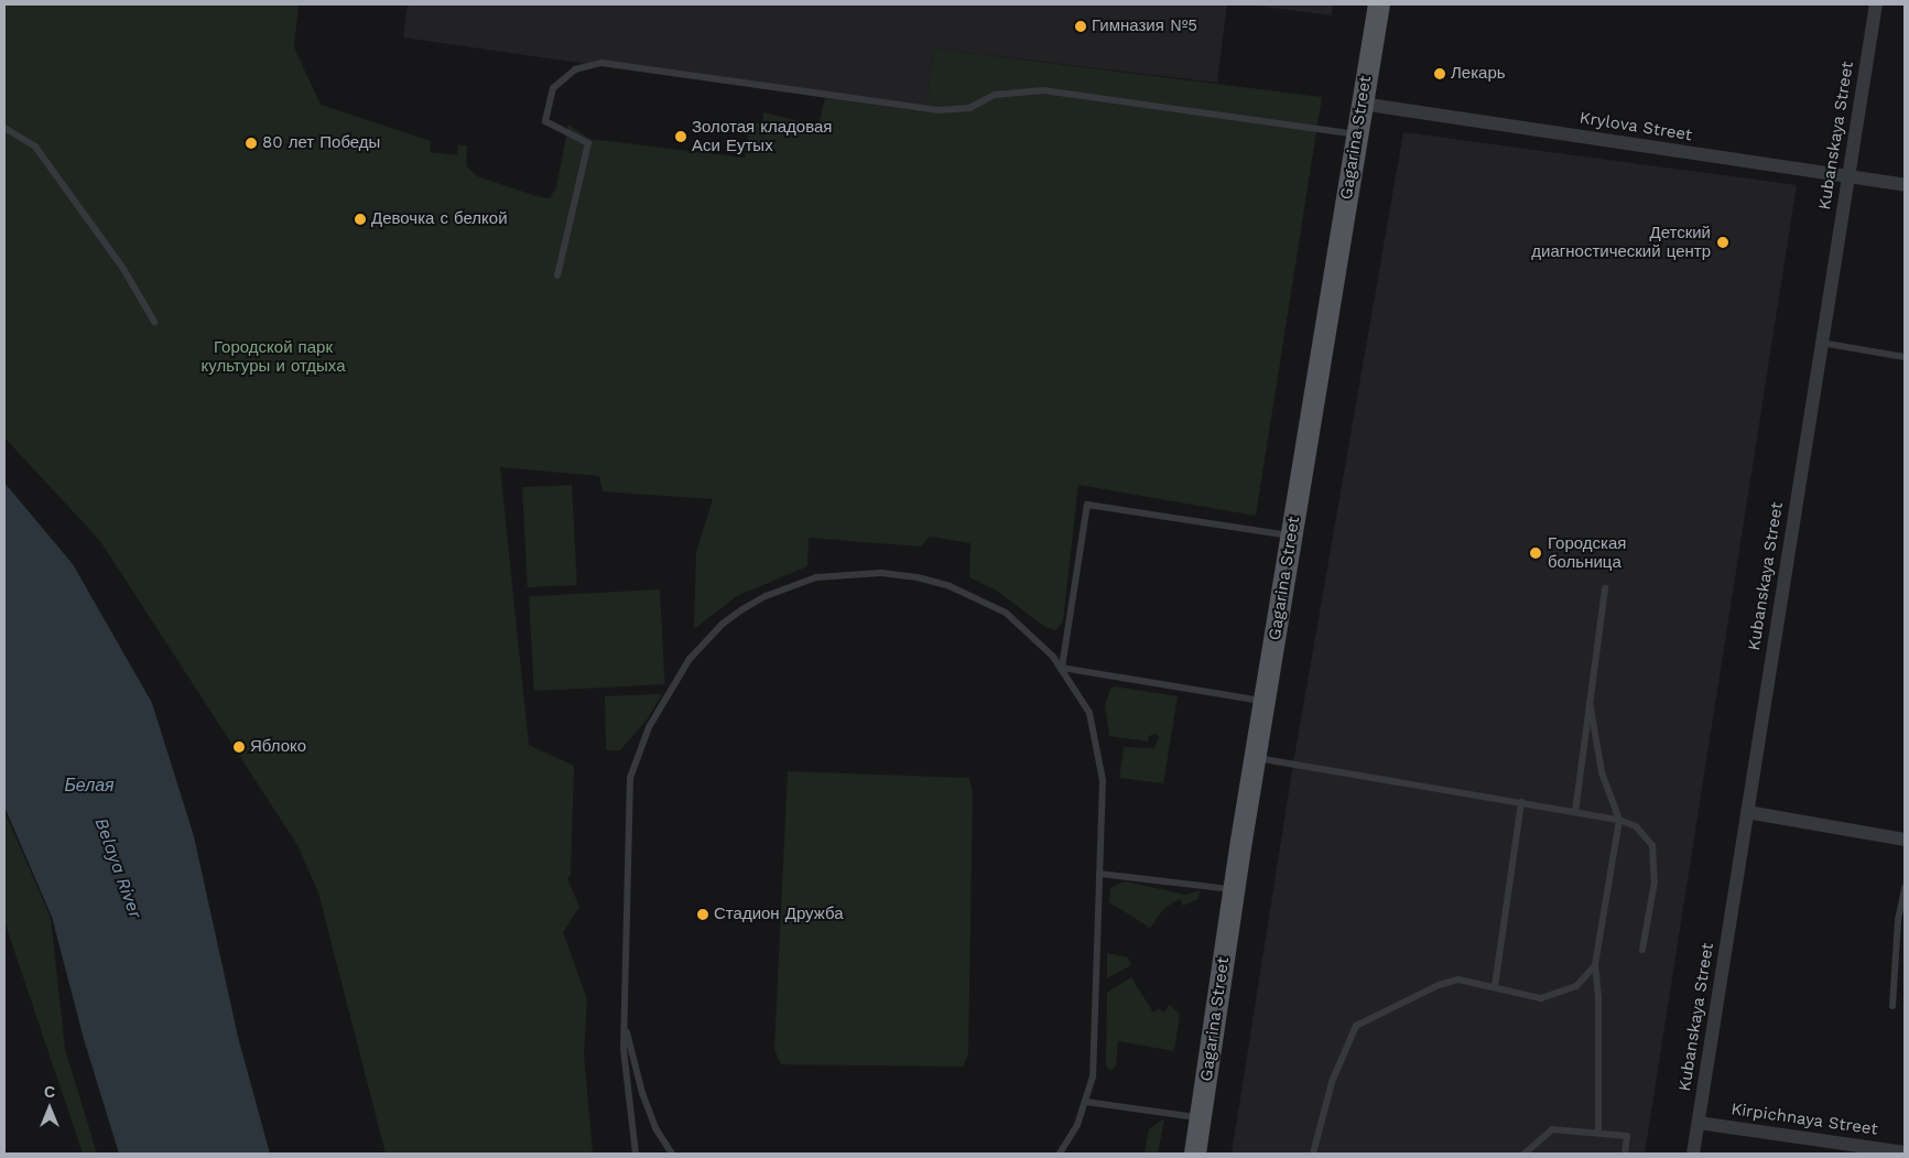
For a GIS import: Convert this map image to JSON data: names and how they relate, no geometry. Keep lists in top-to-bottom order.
{
  "streets": {
    "main road": ["Gagarina Street"],
    "street": ["Krylova Street", "Kubanskaya Street", "Kirpichnaya Street"]
  },
  "crossings": [
    ["Krylova Street", "Kubanskaya Street"],
    ["Krylova Street", "Gagarina Street"],
    ["Kubanskaya Street", "Kirpichnaya Street"]
  ],
  "water": ["Белая", "Belaya River"],
  "parks": ["Городской парк культуры и отдыха"],
  "places": [
    "Гимназия №5",
    "Лекарь",
    "Золотая кладовая Аси Еутых",
    "80 лет Победы",
    "Девочка с белкой",
    "Детский диагностический центр",
    "Городская больница",
    "Яблоко",
    "Стадион Дружба"
  ],
  "north": "top"
}
